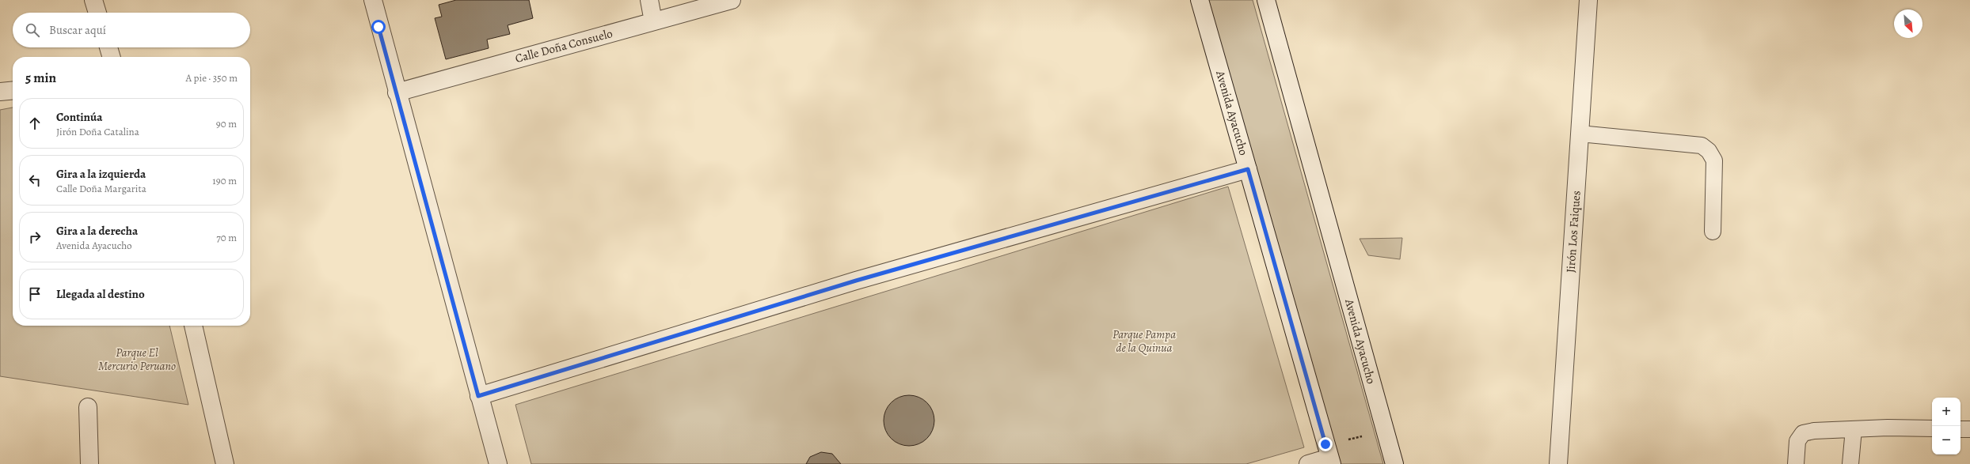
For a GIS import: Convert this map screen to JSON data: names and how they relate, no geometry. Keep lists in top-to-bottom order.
{
  "streets": {
    "street": ["Calle Doña Consuelo", "Avenida Ayacucho", "Jirón Los Faiques"]
  },
  "parks": ["Parque Pampa de la Quinua", "Parque El Mercurio Peruano"],
  "north": "bottom right",
  "page": {
    "search": "Buscar aquí",
    "heading": ["5 min", "A pie · 350 m"],
    "list": [
      ["Continúa", "Jirón Doña Catalina", "90 m"],
      ["Gira a la izquierda", "Calle Doña Margarita", "190 m"],
      ["Gira a la derecha", "Avenida Ayacucho", "70 m"],
      "Llegada al destino"
    ],
    "map_buttons": ["+", "−"]
  }
}
